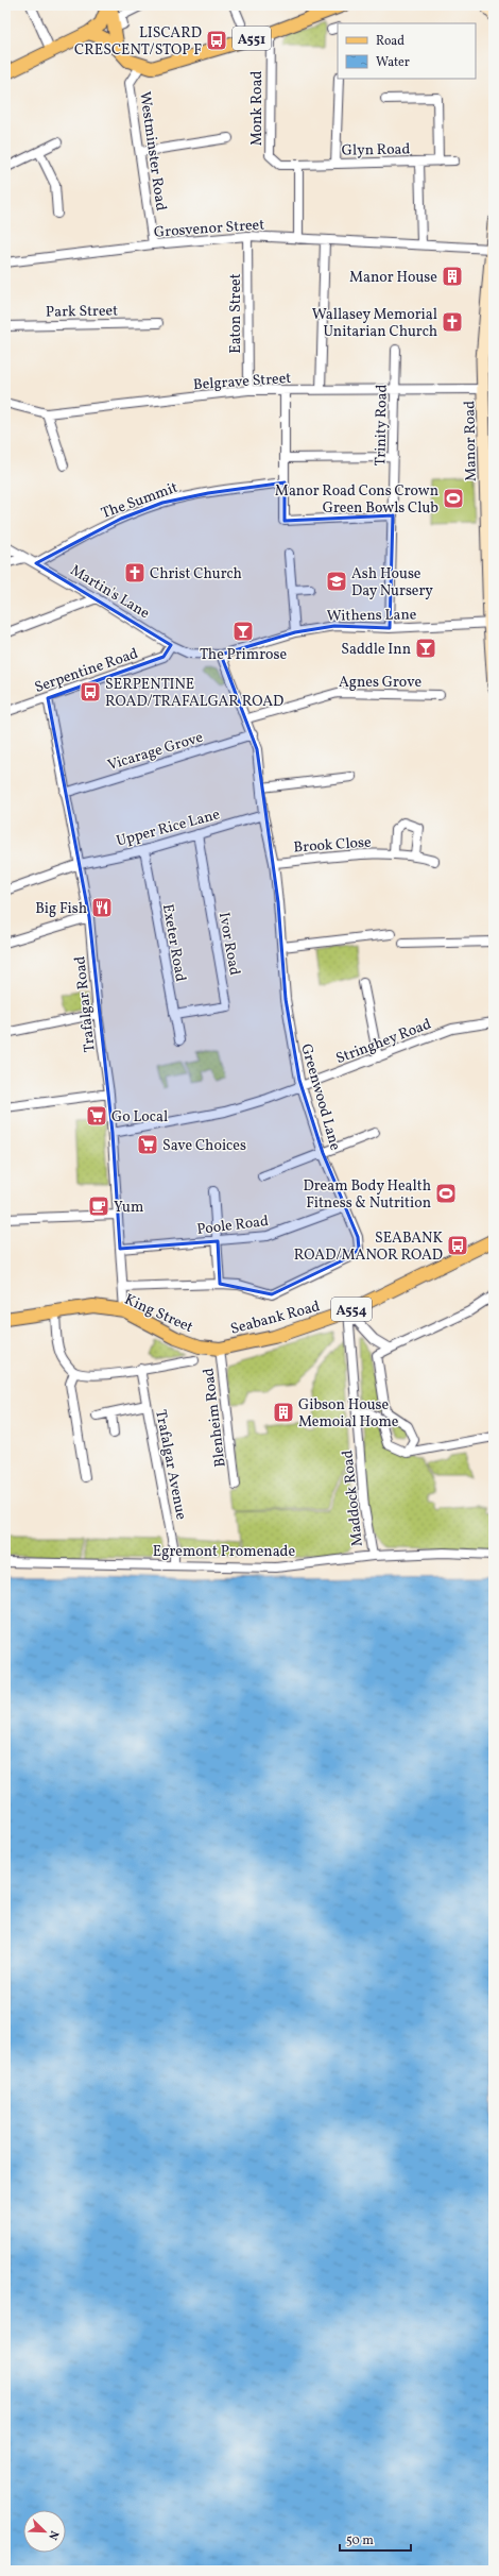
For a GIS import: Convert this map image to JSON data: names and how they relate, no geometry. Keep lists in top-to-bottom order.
{
  "streets": {
    "main road": [
      "A551",
      "Manor Road",
      "A554",
      "King Street",
      "Seabank Road"
    ],
    "street": [
      "Monk Road",
      "Glyn Road",
      "Westminster Road",
      "Grosvenor Street",
      "Park Street",
      "Eaton Street",
      "Belgrave Street",
      "Trinity Road",
      "The Summit",
      "Martin's Lane",
      "Withens Lane",
      "Serpentine Road",
      "Agnes Grove",
      "Vicarage Grove",
      "Upper Rice Lane",
      "Brook Close",
      "Exeter Road",
      "Ivor Road",
      "Trafalgar Road",
      "Stringhey Road",
      "Greenwood Lane",
      "Poole Road",
      "Blenheim Road",
      "Trafalgar Avenue",
      "Maddock Road",
      "Egremont Promenade"
    ]
  },
  "crossings": [
    ["A551", "Monk Road"],
    ["A551", "Westminster Road"],
    ["Monk Road", "Glyn Road"],
    ["Westminster Road", "Grosvenor Street"],
    ["Grosvenor Street", "Eaton Street"],
    ["Grosvenor Street", "Manor Road"],
    ["Eaton Street", "Belgrave Street"],
    ["Belgrave Street", "Trinity Road"],
    ["Belgrave Street", "Manor Road"],
    ["Trinity Road", "Withens Lane"],
    ["Manor Road", "Withens Lane"],
    ["The Summit", "Martin's Lane"],
    ["Martin's Lane", "Withens Lane"],
    ["Martin's Lane", "Serpentine Road"],
    ["Withens Lane", "Greenwood Lane"],
    ["Serpentine Road", "Trafalgar Road"],
    ["Agnes Grove", "Greenwood Lane"],
    ["Vicarage Grove", "Trafalgar Road"],
    ["Vicarage Grove", "Greenwood Lane"],
    ["Upper Rice Lane", "Exeter Road"],
    ["Upper Rice Lane", "Ivor Road"],
    ["Upper Rice Lane", "Trafalgar Road"],
    ["Upper Rice Lane", "Greenwood Lane"],
    ["Brook Close", "Greenwood Lane"],
    ["Exeter Road", "Ivor Road"],
    ["Trafalgar Road", "Stringhey Road"],
    ["Trafalgar Road", "Greenwood Lane"],
    ["Trafalgar Road", "Poole Road"],
    ["Trafalgar Road", "King Street"],
    ["Stringhey Road", "Greenwood Lane"],
    ["Greenwood Lane", "Poole Road"],
    ["King Street", "Seabank Road"],
    ["Seabank Road", "Blenheim Road"],
    ["Seabank Road", "Maddock Road"],
    ["Trafalgar Avenue", "Egremont Promenade"],
    ["Maddock Road", "Egremont Promenade"]
  ],
  "places": {
    "bus stop": ["LISCARD CRESCENT/STOP F", "SERPENTINE ROAD/TRAFALGAR ROAD", "SEABANK ROAD/MANOR ROAD"],
    "building": ["Manor House", "Gibson House Memoial Home"],
    "church": ["Wallasey Memorial Unitarian Church", "Christ Church"],
    "sports": ["Manor Road Cons Crown Green Bowls Club", "Dream Body Health Fitness & Nutrition"],
    "school or university": ["Ash House Day Nursery"],
    "bar": ["The Primrose", "Saddle Inn"],
    "restaurant": ["Big Fish"],
    "supermarket": ["Go Local", "Save Choices"],
    "cafe": ["Yum"]
  },
  "legend": ["Road", "Water"],
  "scale_bar": "50 m",
  "north": "bottom right"
}
